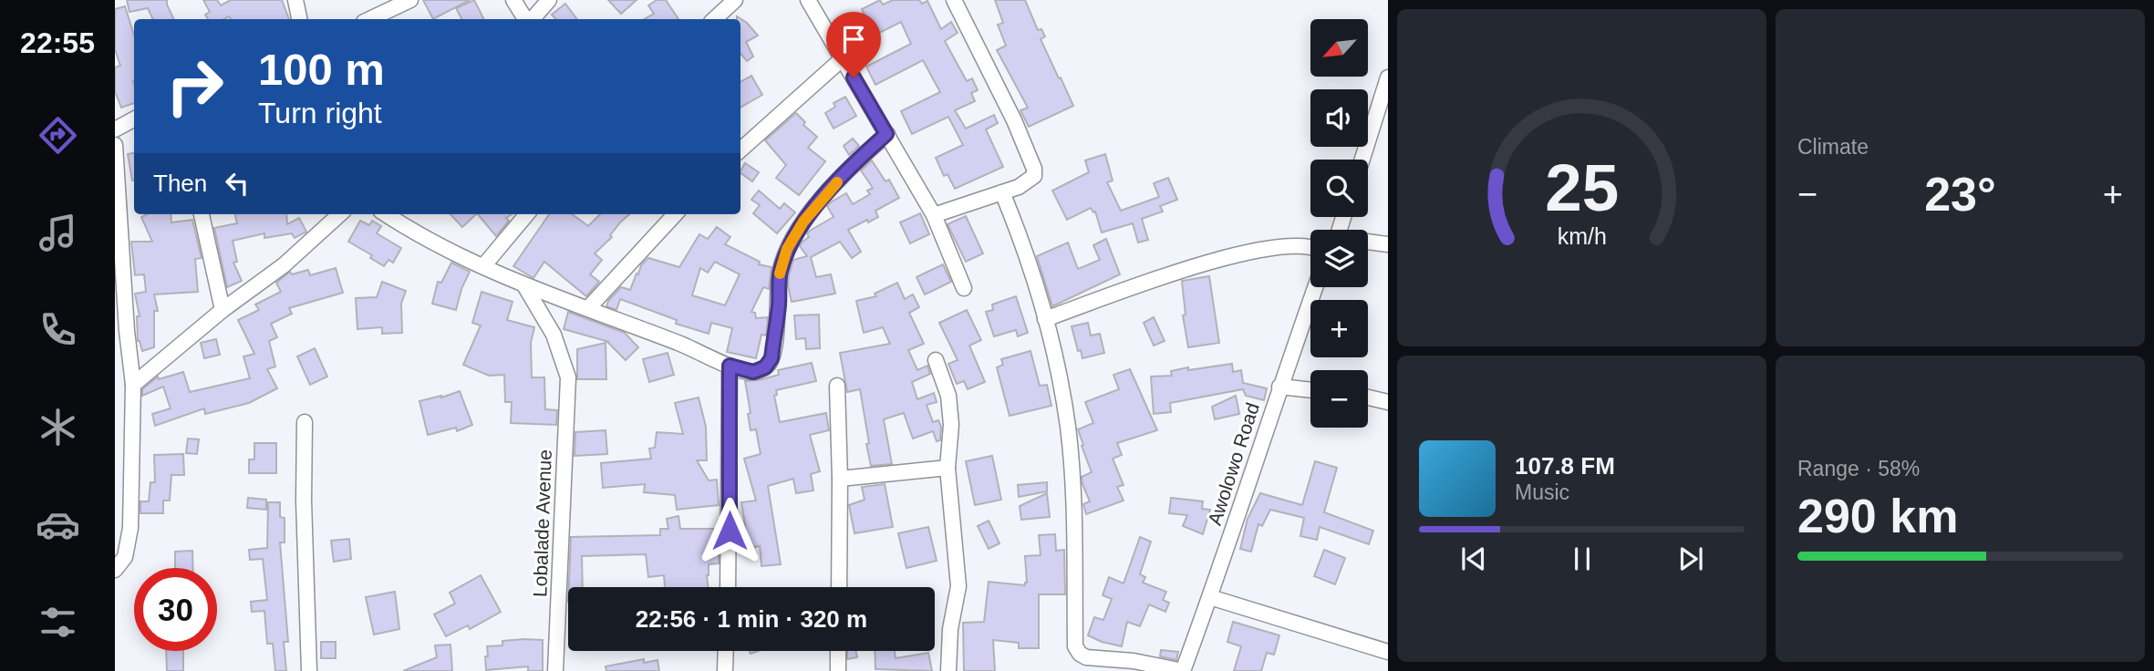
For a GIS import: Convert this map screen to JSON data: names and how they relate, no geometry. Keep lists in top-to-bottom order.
{
  "streets": {
    "street": ["Awolowo Road", "Lobalade Avenue"]
  },
  "north": "bottom left",
  "page": {
    "tabs": "22:55",
    "tile": [
      "Climate",
      ["Range · 58%", "290 km"]
    ],
    "map_buttons": ["+", "−"],
    "turn": ["100 m", "Turn right"],
    "then": "Then",
    "heat": ["−", "23°", "+"],
    "song": ["107.8 FM", "Music"],
    "limit": "30",
    "trip": "22:56 · 1 min · 320 m",
    "gauge": ["25", "km/h"]
  }
}
